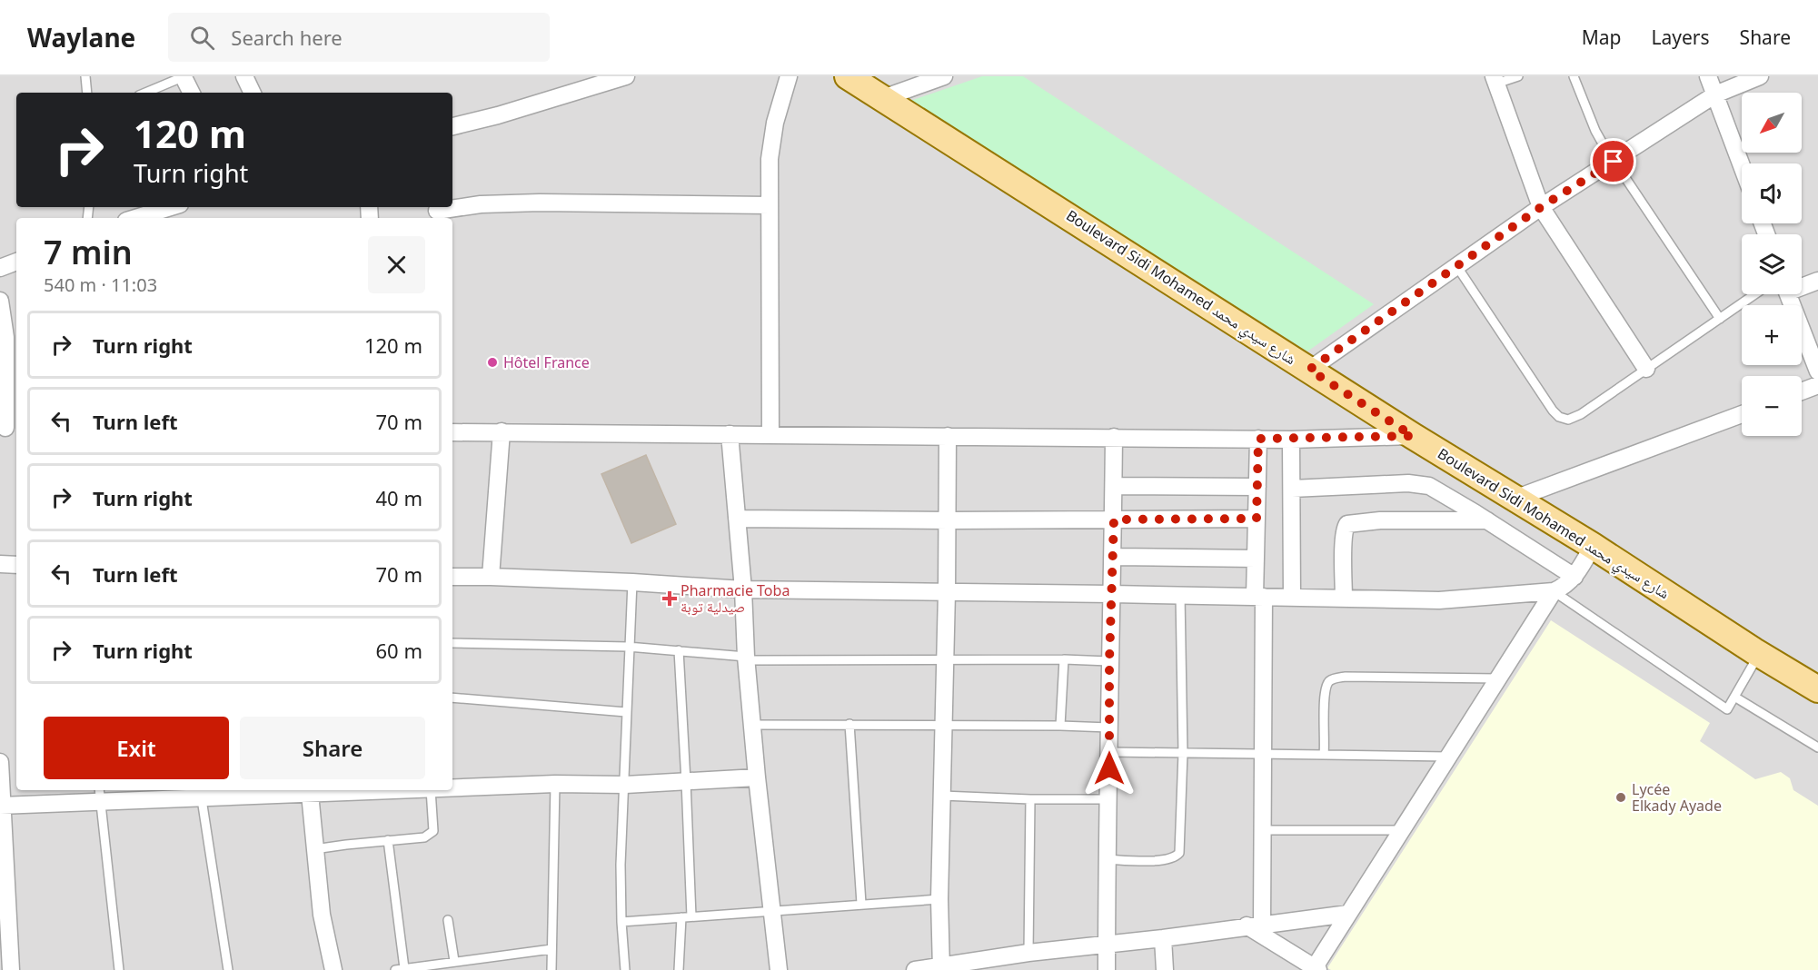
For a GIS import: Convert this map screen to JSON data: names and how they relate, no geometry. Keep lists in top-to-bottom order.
{
  "streets": {
    "main road": ["Boulevard Sidi Mohamed شارع سيدي محمد"]
  },
  "places": {
    "other": ["Hôtel France", "Lycée Elkady Ayade"],
    "health": ["Pharmacie Toba صيدلية توبة"]
  },
  "north": "bottom left",
  "page": {
    "header": "Waylane",
    "search": "Search here",
    "nav": ["Map", "Layers", "Share"],
    "map_buttons": ["+", "−"],
    "turn": ["120 m", "Turn right"],
    "heading": ["7 min", "540 m · 11:03"],
    "list": [
      {
        "name": "Turn right",
        "value": "120 m"
      },
      {
        "name": "Turn left",
        "value": "70 m"
      },
      {
        "name": "Turn right",
        "value": "40 m"
      },
      {
        "name": "Turn left",
        "value": "70 m"
      },
      {
        "name": "Turn right",
        "value": "60 m"
      }
    ],
    "buttons": ["Exit", "Share"]
  }
}
